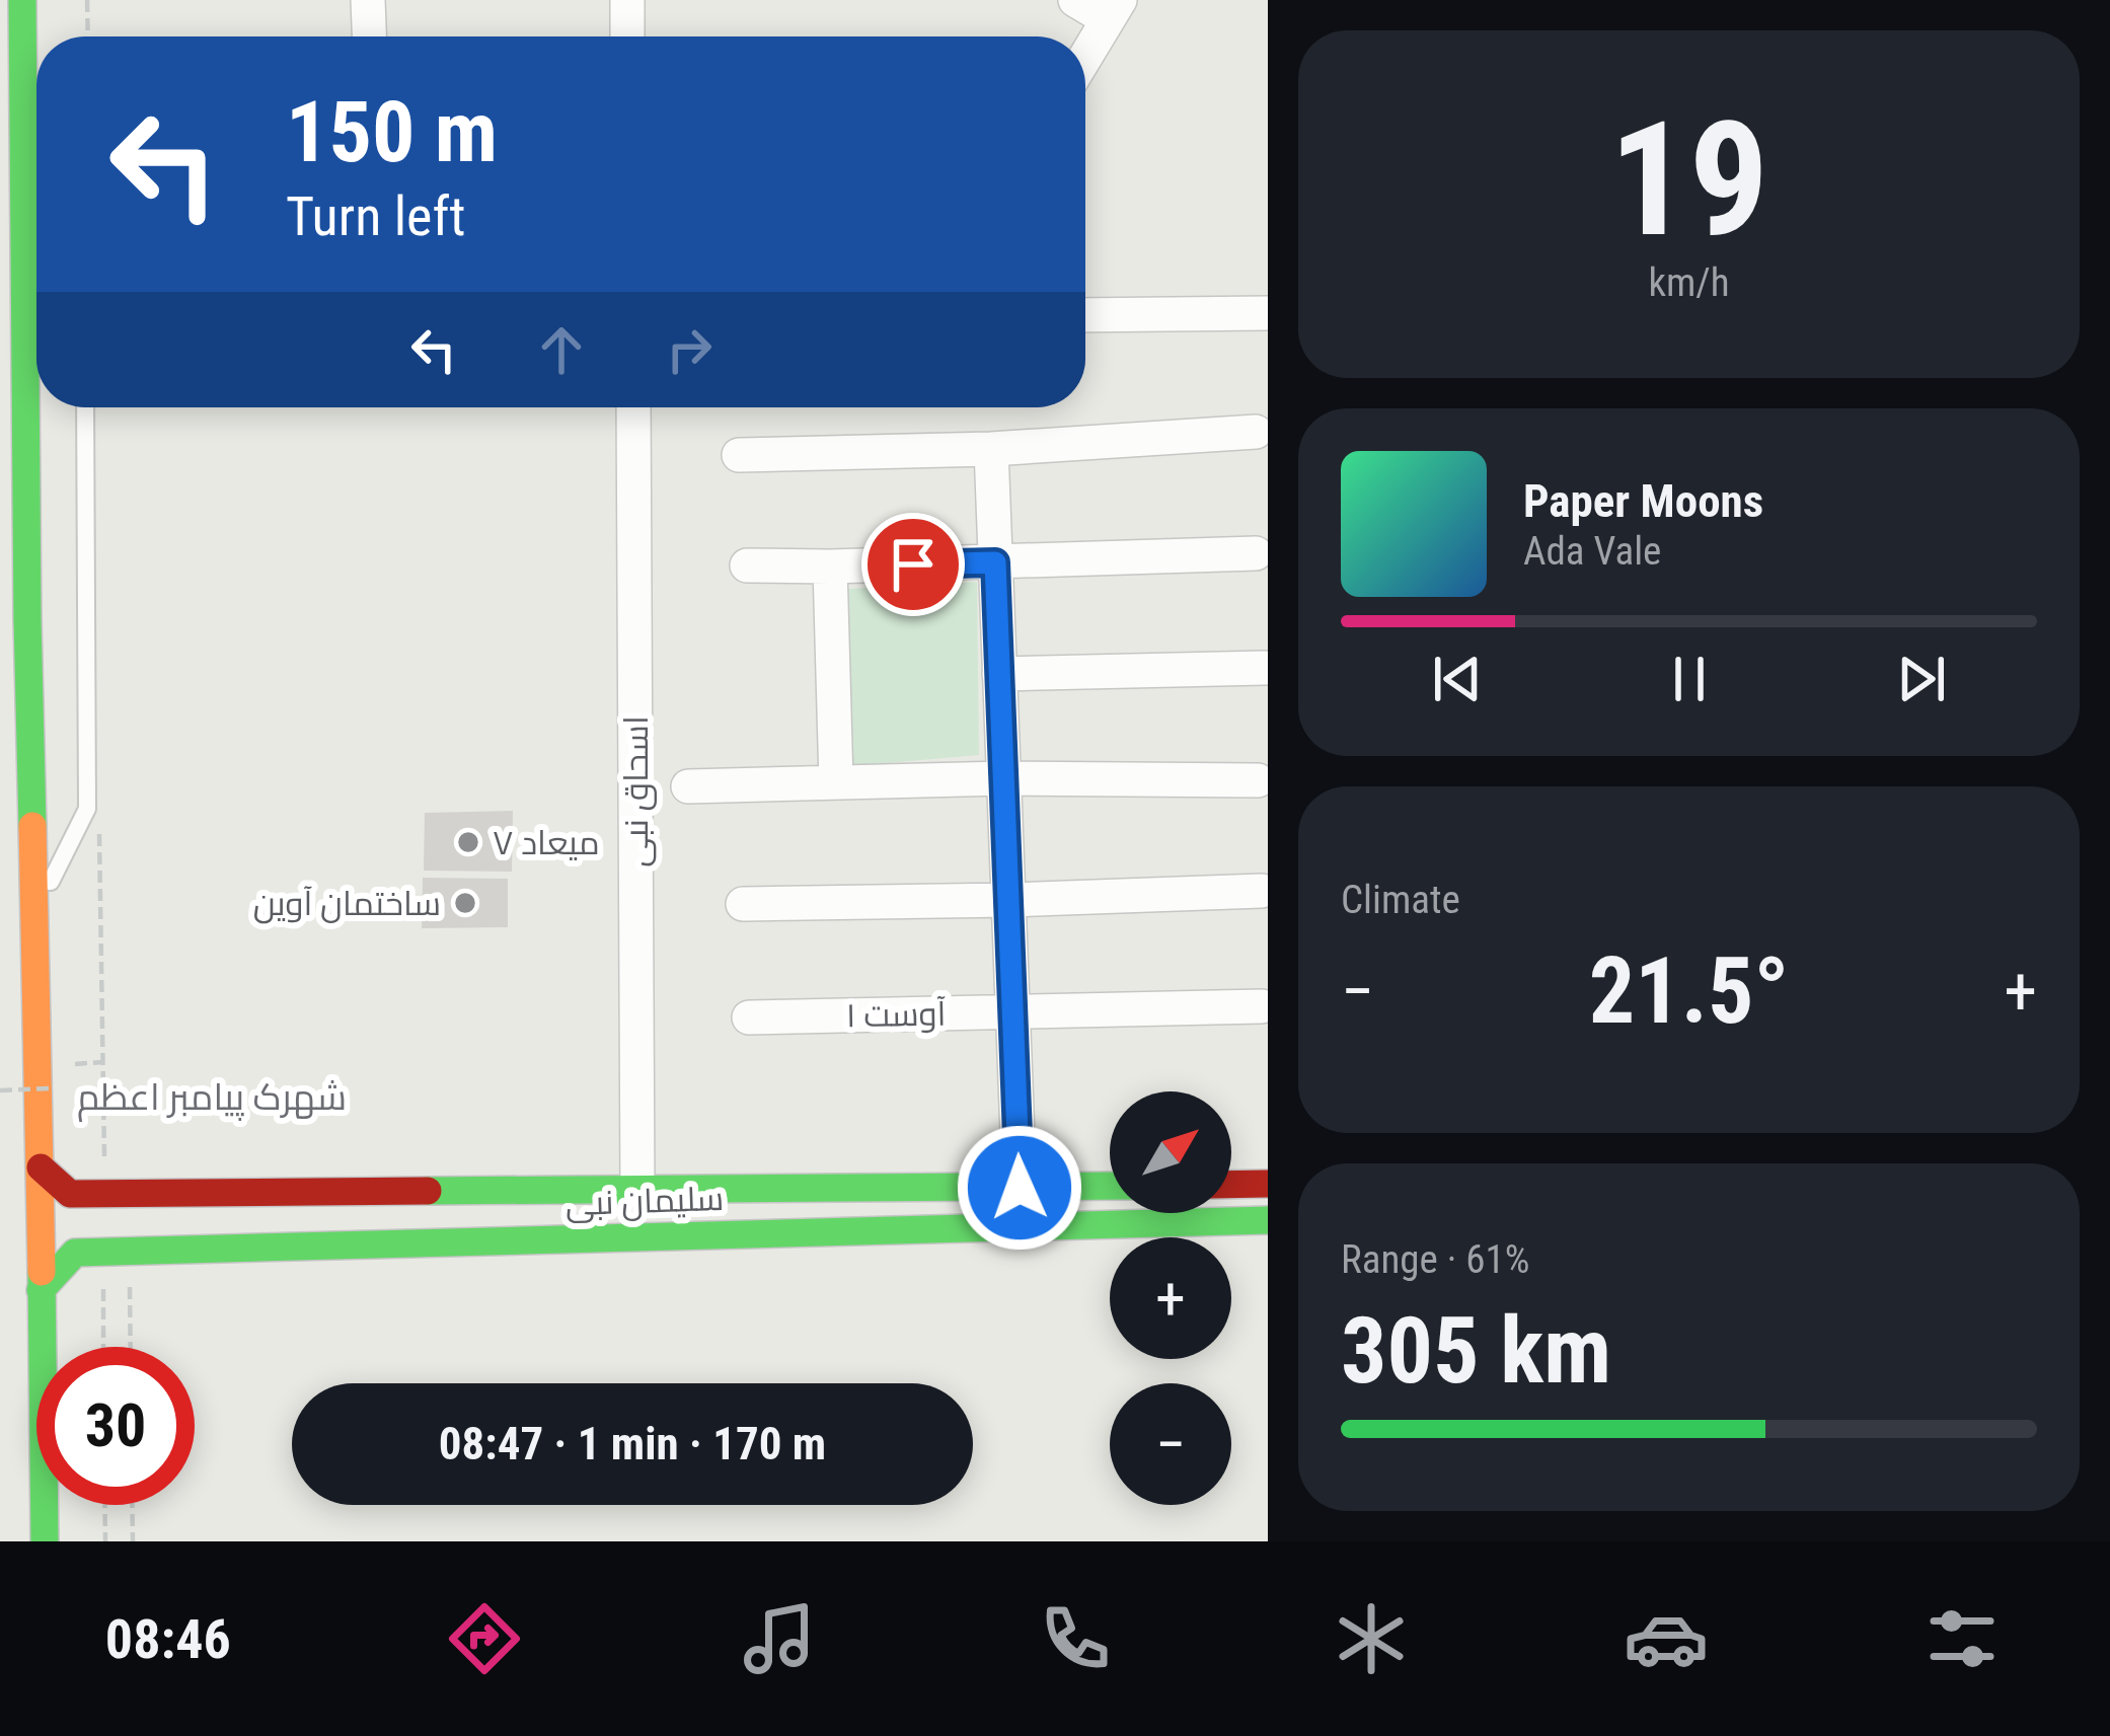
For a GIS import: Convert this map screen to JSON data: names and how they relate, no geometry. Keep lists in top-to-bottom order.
{
  "streets": {
    "street": ["اسحاق نبی", "آوست ١", "سلیمان نبی"]
  },
  "crossings": [
    ["اسحاق نبی", "سلیمان نبی"]
  ],
  "districts": ["شهرک پیامبر اعظم"],
  "places": ["میعاد ۷", "ساختمان آوین"],
  "north": "top right",
  "page": {
    "tile": [
      ["19", "km/h"],
      "Climate",
      ["Range · 61%", "305 km"]
    ],
    "turn": ["150 m", "Turn left"],
    "song": ["Paper Moons", "Ada Vale"],
    "heat": ["−", "21.5°", "+"],
    "map_buttons": ["+", "−"],
    "limit": "30",
    "trip": "08:47 · 1 min · 170 m",
    "tabs": "08:46"
  }
}
